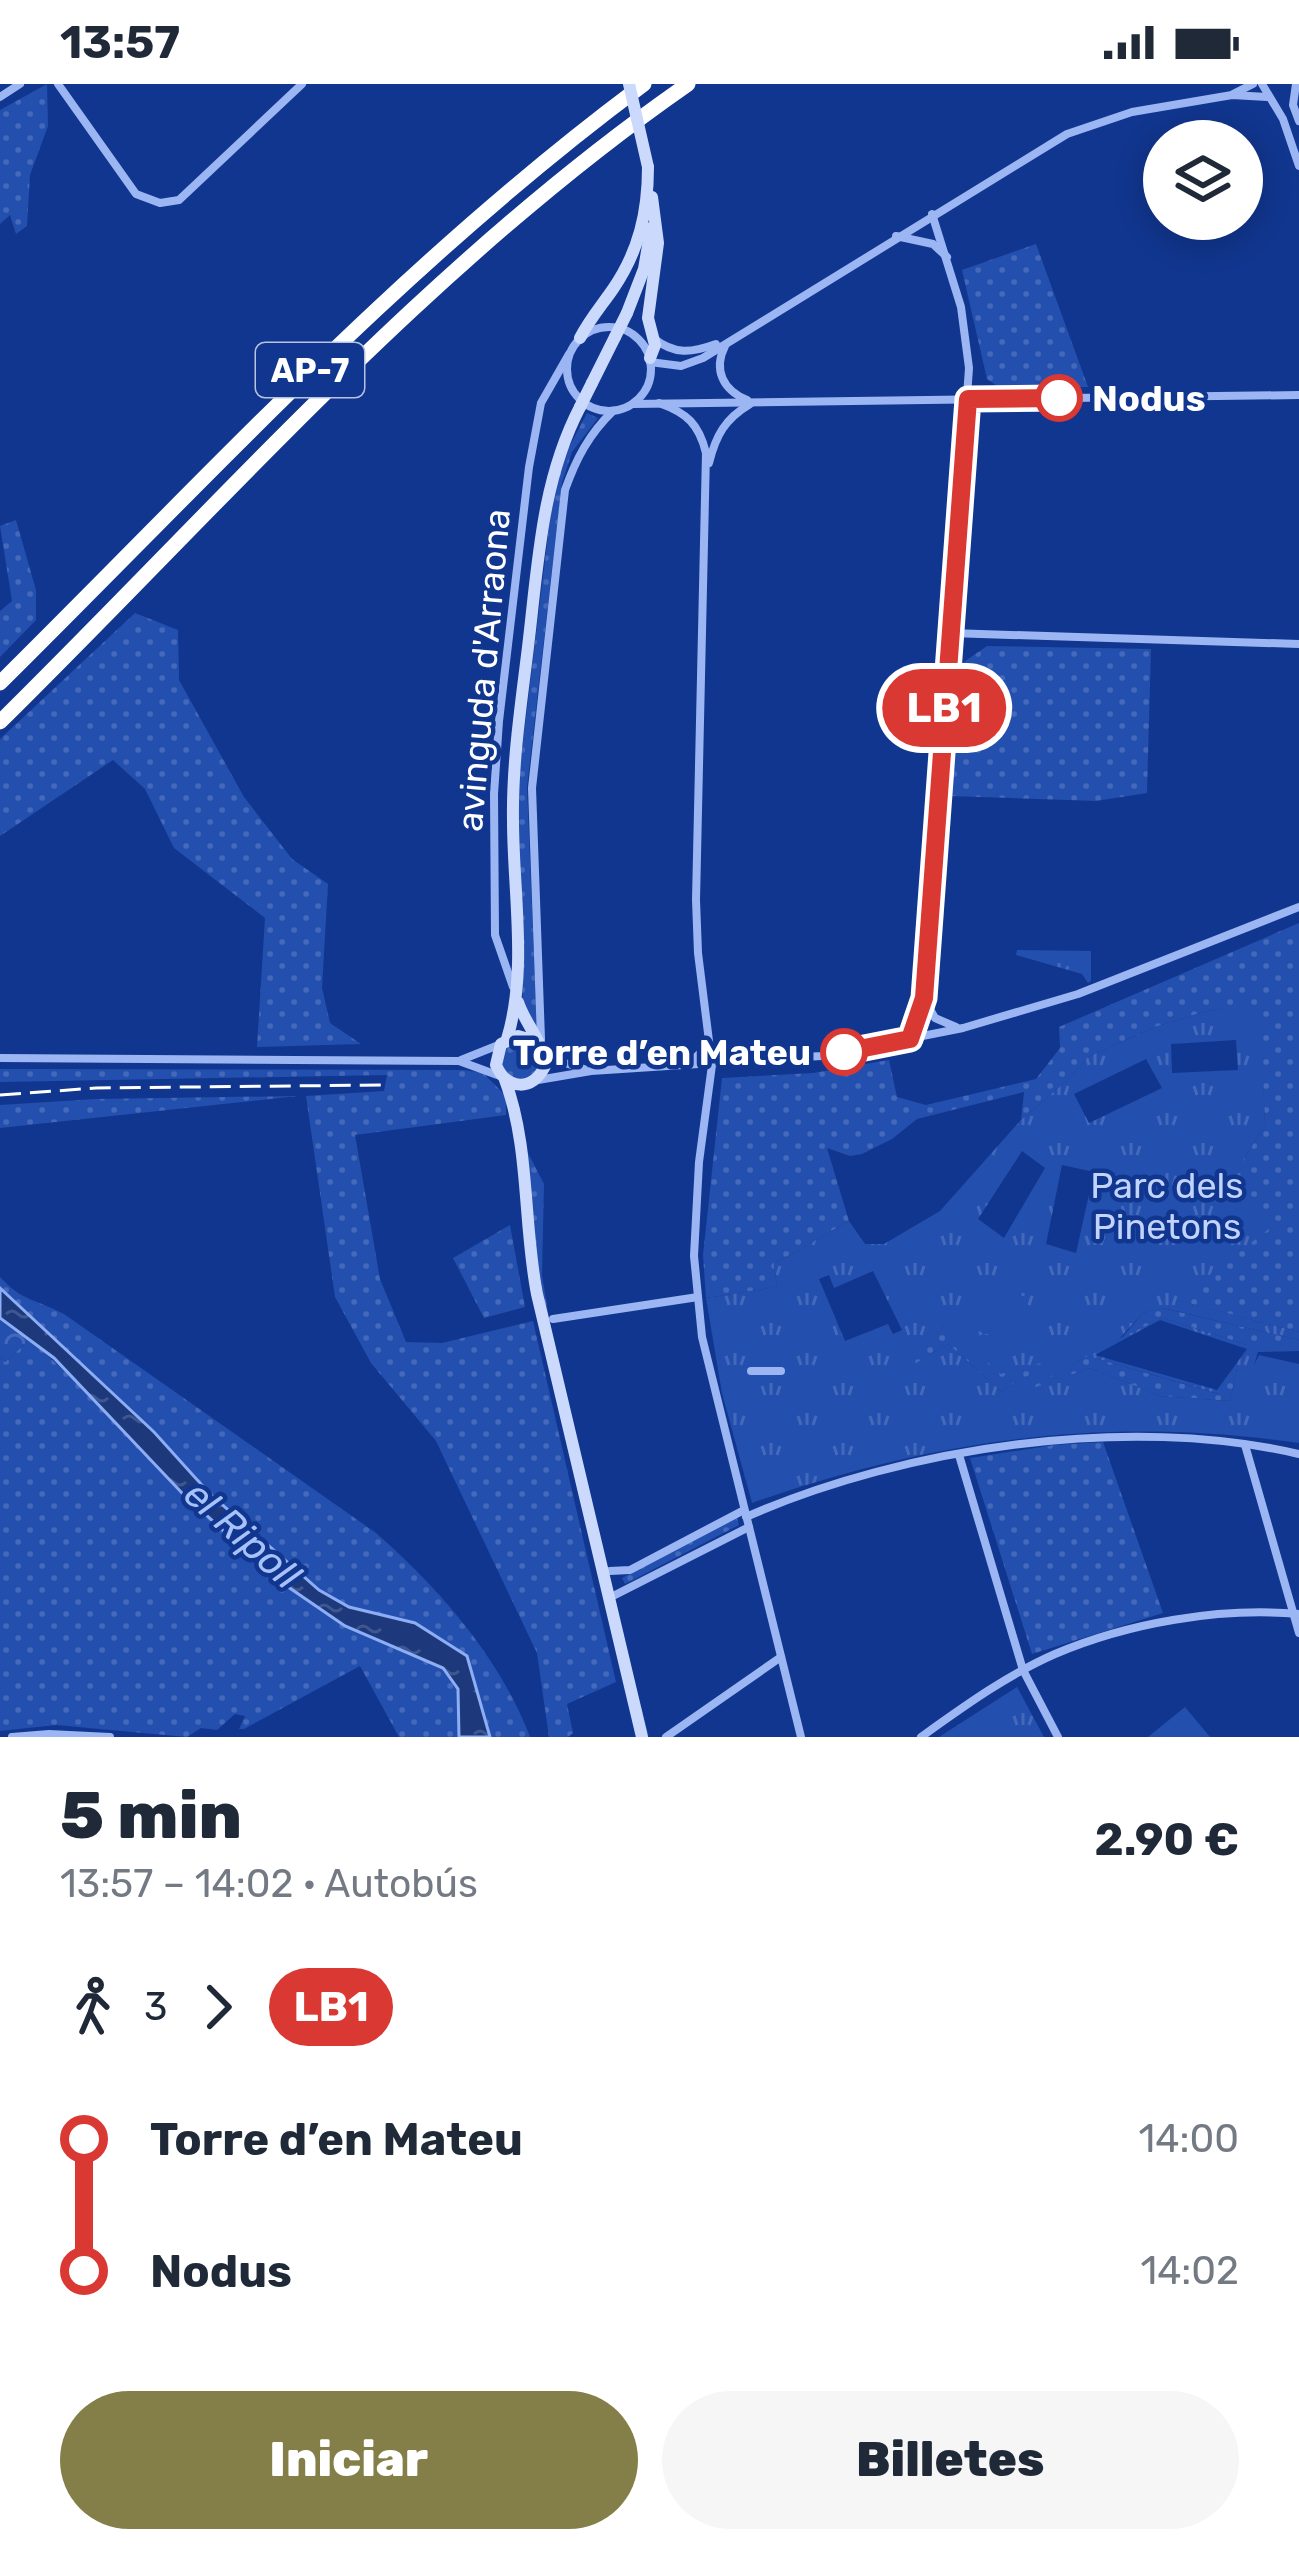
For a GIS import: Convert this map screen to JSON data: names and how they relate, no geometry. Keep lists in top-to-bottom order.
{
  "streets": {
    "highway": ["AP-7"],
    "street": ["avinguda d'Arraona"]
  },
  "water": ["el Ripoll"],
  "parks": ["Parc dels Pinetons"],
  "places": ["Nodus", "Torre d’en Mateu"],
  "lines": ["bus line LB1"],
  "page": {
    "status": "13:57",
    "on_map": "LB1",
    "heading": ["5 min", "13:57 – 14:02 · Autobús", "2.90 €"],
    "legs": ["3", "LB1"],
    "list": [
      {
        "name": "Torre d’en Mateu",
        "value": "14:00"
      },
      {
        "name": "Nodus",
        "value": "14:02"
      }
    ],
    "buttons": ["Iniciar", "Billetes"]
  }
}
